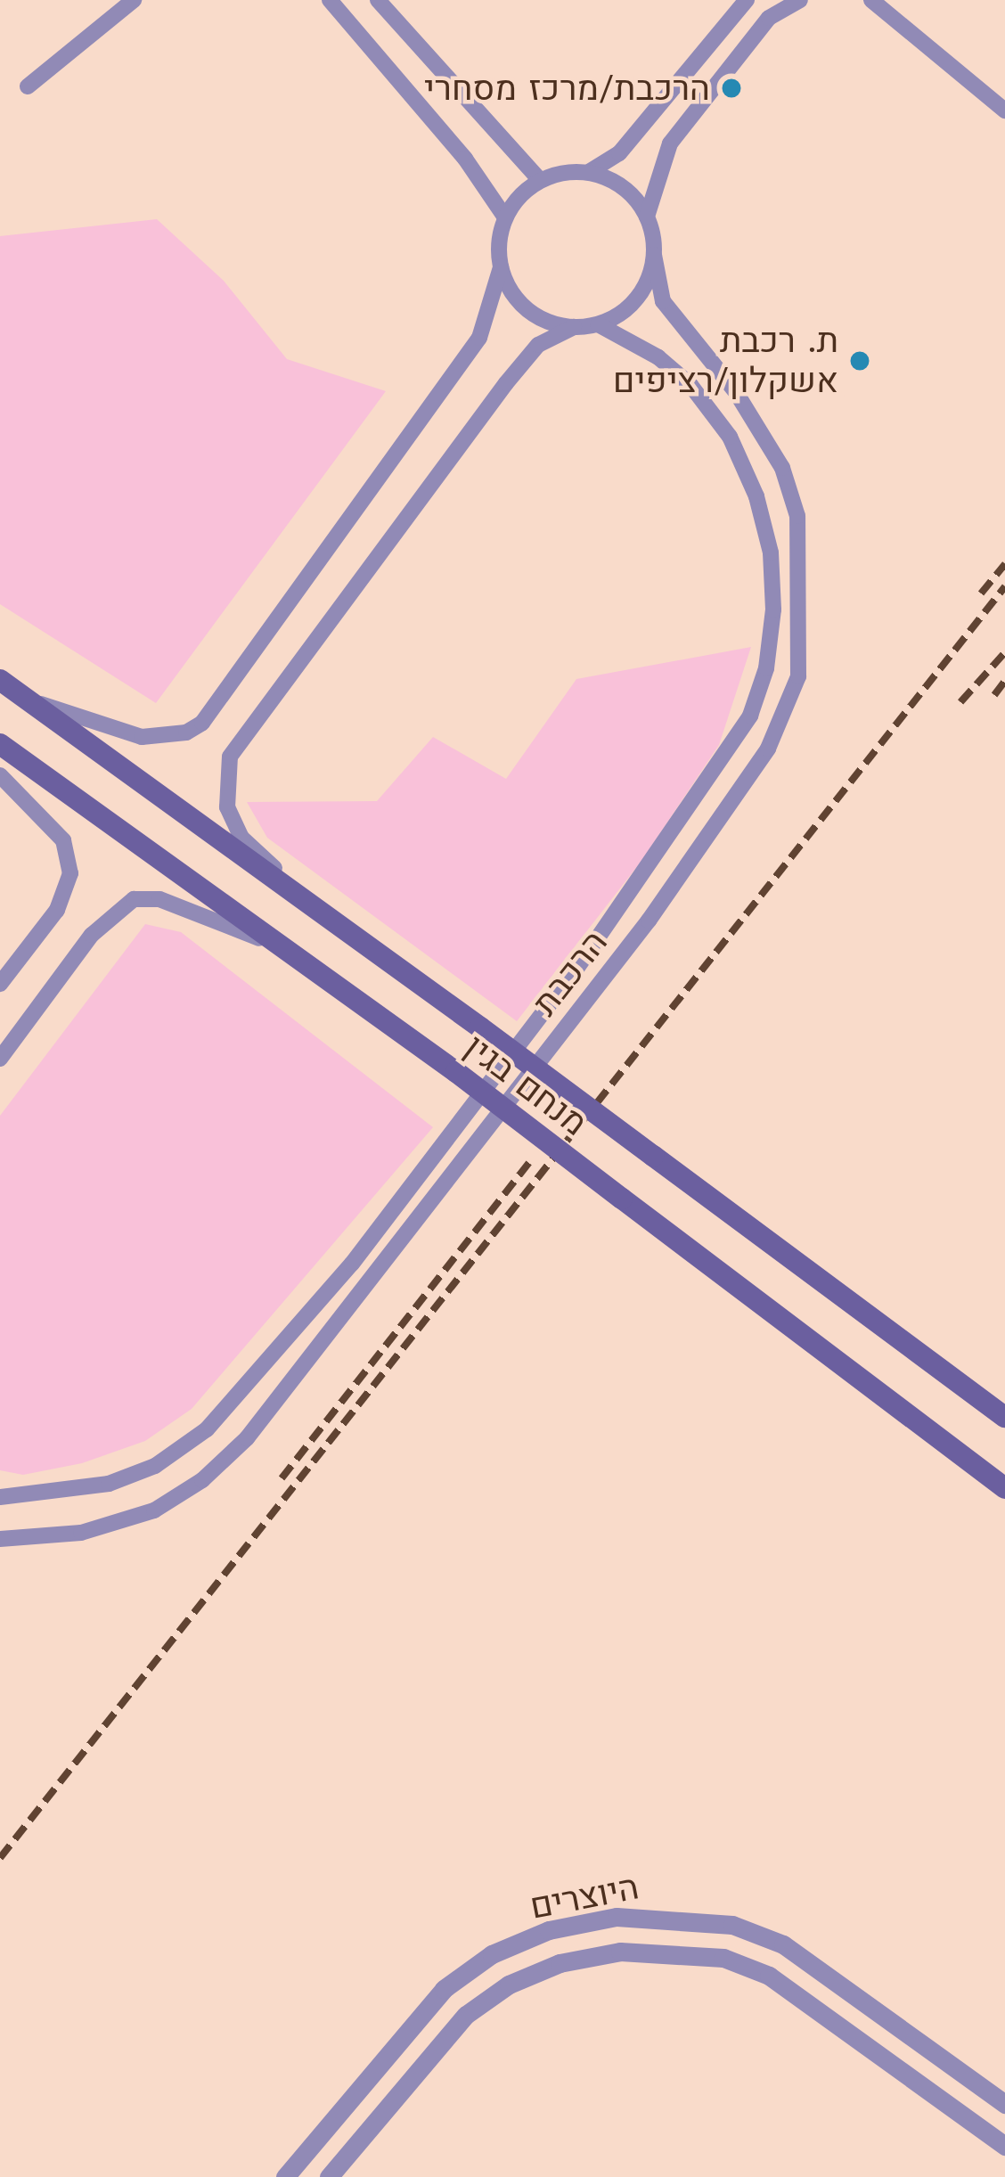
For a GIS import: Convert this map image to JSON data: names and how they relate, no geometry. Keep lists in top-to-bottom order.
{
  "streets": {
    "main road": ["מנחם בגין"],
    "street": ["הרכבת", "היוצרים"]
  },
  "places": ["הרכבת/מרכז מסחרי", "ת. רכבת אשקלון/רציפים"]
}
